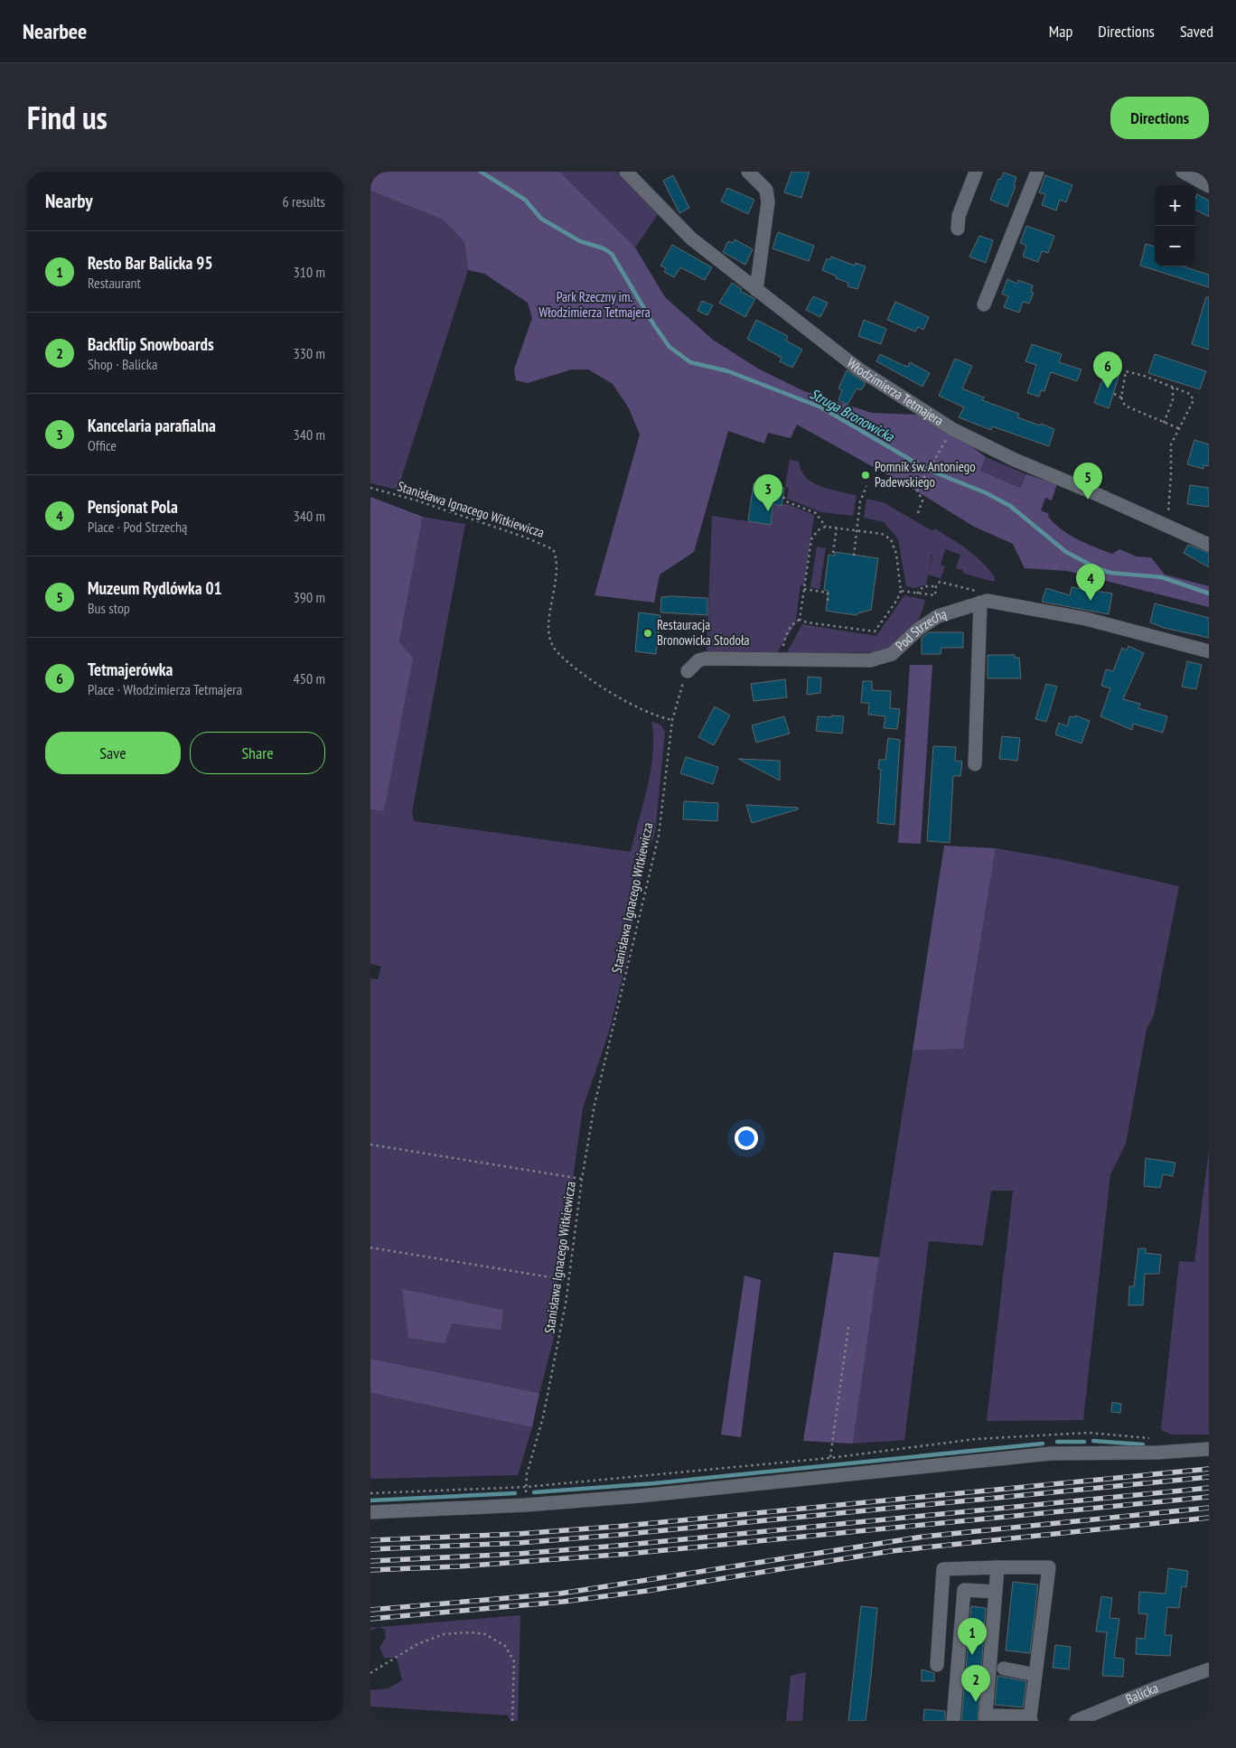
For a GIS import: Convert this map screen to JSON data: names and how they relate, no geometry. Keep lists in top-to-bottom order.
{
  "streets": {
    "street": ["Włodzimierza Tetmajera", "Pod Strzechą", "Balicka"],
    "path": ["Stanisława Ignacego Witkiewicza"]
  },
  "water": ["Struga Bronowicka"],
  "parks": ["Park Rzeczny im. Włodzimierza Tetmajera"],
  "places": ["Pomnik św. Antoniego Padewskiego", "Restauracja Bronowicka Stodoła"],
  "page": {
    "header": "Nearbee",
    "nav": ["Map", "Directions", "Saved"],
    "title": "Find us",
    "buttons": [
      "Directions",
      ["Save", "Share"]
    ],
    "heading": ["Nearby", "6 results"],
    "map_buttons": ["+", "−"],
    "list": [
      {
        "mark": "1",
        "name": "Resto Bar Balicka 95",
        "note": "Restaurant",
        "value": "310 m"
      },
      {
        "mark": "2",
        "name": "Backflip Snowboards",
        "note": "Shop · Balicka",
        "value": "330 m"
      },
      {
        "mark": "3",
        "name": "Kancelaria parafialna",
        "note": "Office",
        "value": "340 m"
      },
      {
        "mark": "4",
        "name": "Pensjonat Pola",
        "note": "Place · Pod Strzechą",
        "value": "340 m"
      },
      {
        "mark": "5",
        "name": "Muzeum Rydlówka 01",
        "note": "Bus stop",
        "value": "390 m"
      },
      {
        "mark": "6",
        "name": "Tetmajerówka",
        "note": "Place · Włodzimierza Tetmajera",
        "value": "450 m"
      }
    ],
    "pins": [
      "6",
      "5",
      "3",
      "4",
      "1",
      "2"
    ]
  }
}
